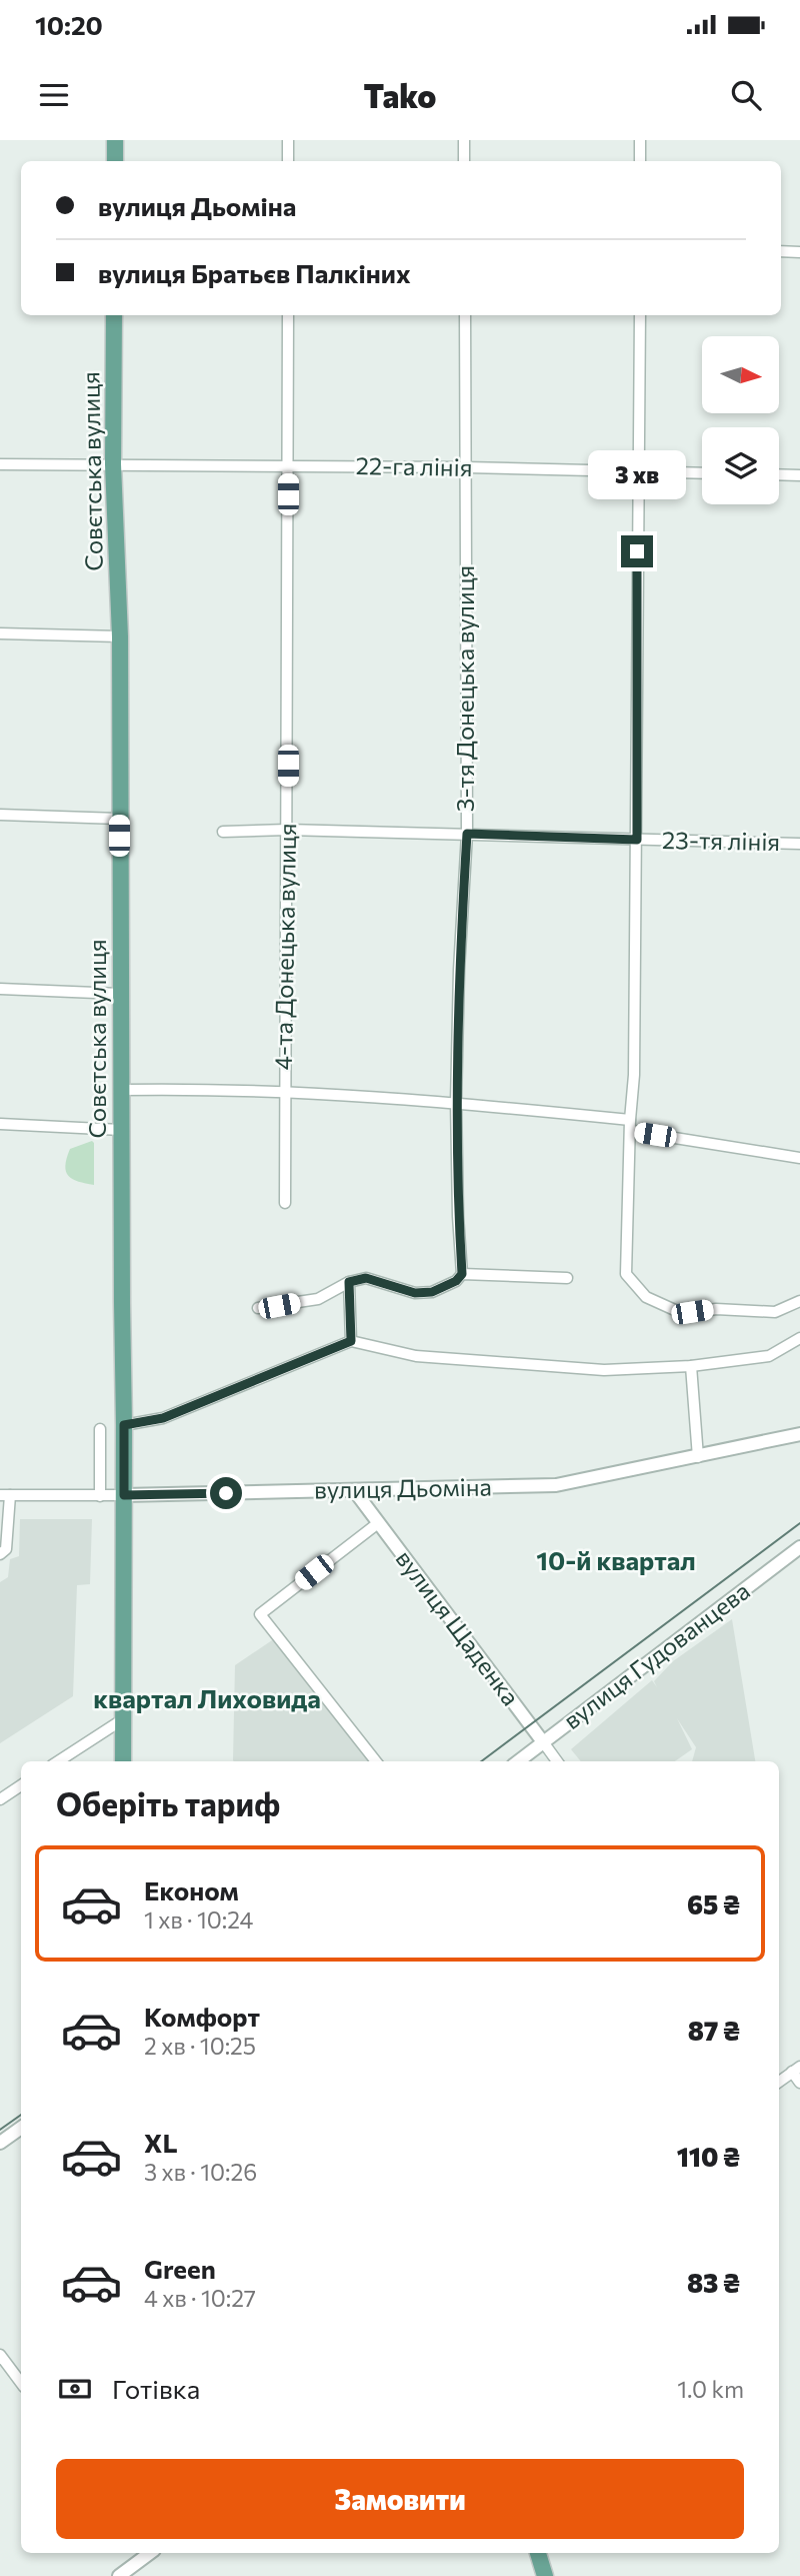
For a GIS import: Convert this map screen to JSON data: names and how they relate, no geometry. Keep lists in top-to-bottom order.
{
  "streets": {
    "main road": ["Совєтська вулиця"],
    "street": [
      "22-га лінія",
      "3-тя Донецька вулиця",
      "23-тя лінія",
      "4-та Донецька вулиця",
      "вулиця Дьоміна",
      "вулиця Щаденка",
      "вулиця Гудованцева"
    ]
  },
  "crossings": [
    ["22-га лінія", "Совєтська вулиця"],
    ["22-га лінія", "3-тя Донецька вулиця"],
    ["22-га лінія", "4-та Донецька вулиця"],
    ["Совєтська вулиця", "вулиця Дьоміна"],
    ["3-тя Донецька вулиця", "23-тя лінія"],
    ["23-тя лінія", "4-та Донецька вулиця"],
    ["вулиця Дьоміна", "вулиця Щаденка"],
    ["вулиця Щаденка", "вулиця Гудованцева"]
  ],
  "districts": ["10-й квартал", "квартал Лиховида"],
  "north": "right",
  "page": {
    "status": "10:20",
    "header": "Tako",
    "banner": ["вулиця Дьоміна", "вулиця Братьєв Палкіних"],
    "bubble": "3 хв",
    "heading": "Оберіть тариф",
    "list": [
      {
        "name": "Економ",
        "note": "1 хв · 10:24",
        "value": "65 ₴"
      },
      {
        "name": "Комфорт",
        "note": "2 хв · 10:25",
        "value": "87 ₴"
      },
      {
        "name": "XL",
        "note": "3 хв · 10:26",
        "value": "110 ₴"
      },
      {
        "name": "Green",
        "note": "4 хв · 10:27",
        "value": "83 ₴"
      }
    ],
    "pay": ["Готівка", "1.0 km"],
    "buttons": "Замовити"
  }
}
